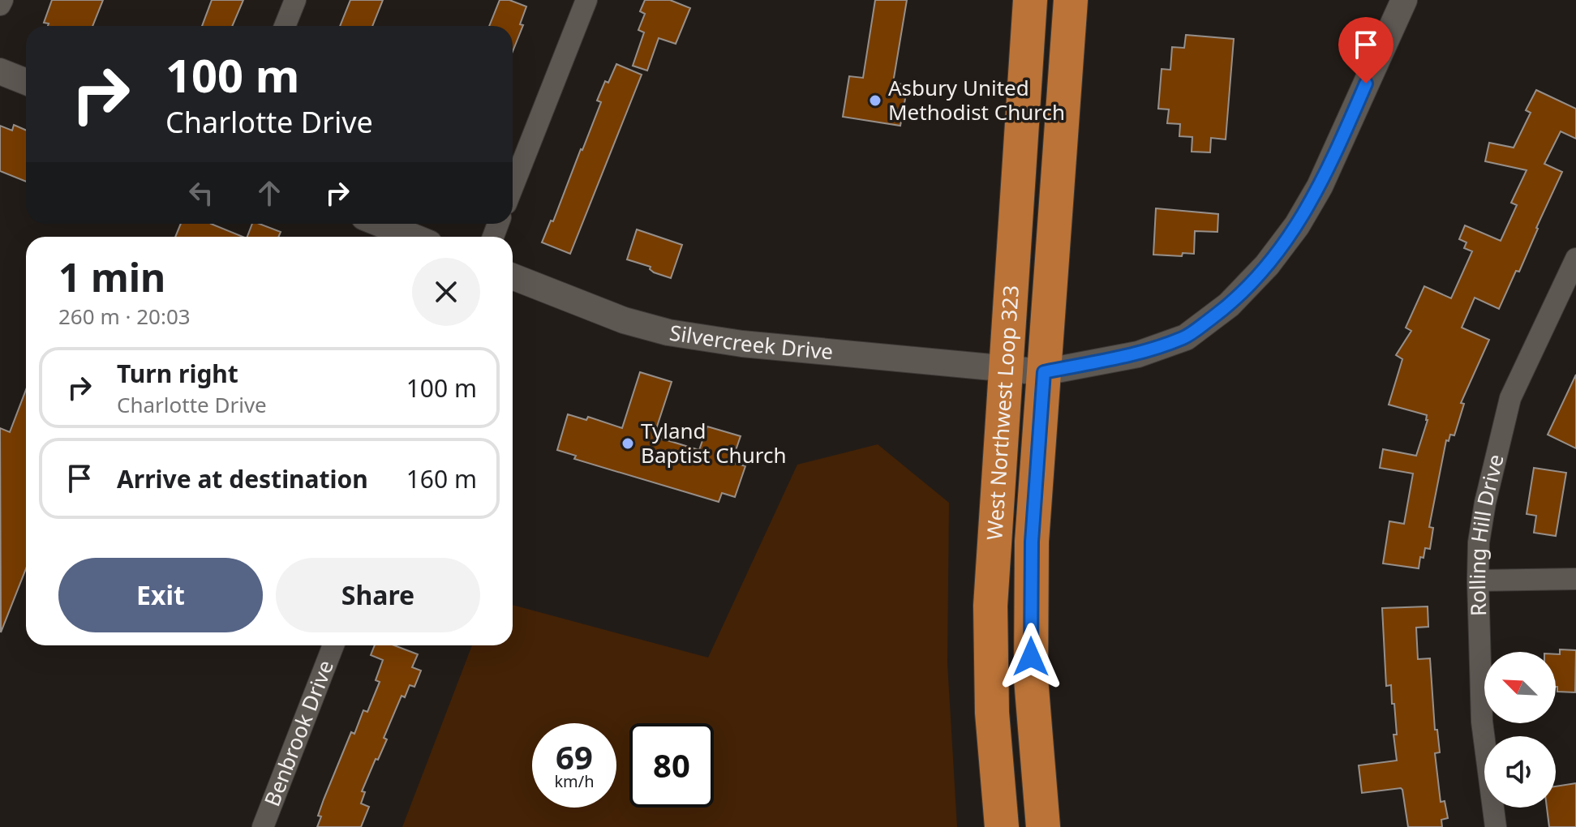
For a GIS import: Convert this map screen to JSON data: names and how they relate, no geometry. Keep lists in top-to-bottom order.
{
  "streets": {
    "highway": ["West Northwest Loop 323"],
    "street": ["Silvercreek Drive", "Rolling Hill Drive", "Benbrook Drive"]
  },
  "crossings": [
    ["Silvercreek Drive", "West Northwest Loop 323"]
  ],
  "places": ["Asbury United Methodist Church", "Tyland Baptist Church"],
  "north": "top left",
  "page": {
    "turn": ["100 m", "Charlotte Drive"],
    "heading": ["1 min", "260 m · 20:03"],
    "list": [
      {
        "name": "Turn right",
        "note": "Charlotte Drive",
        "value": "100 m"
      },
      {
        "name": "Arrive at destination",
        "value": "160 m"
      }
    ],
    "buttons": ["Exit", "Share"],
    "speed": "69 km/h",
    "limit": "80"
  }
}
